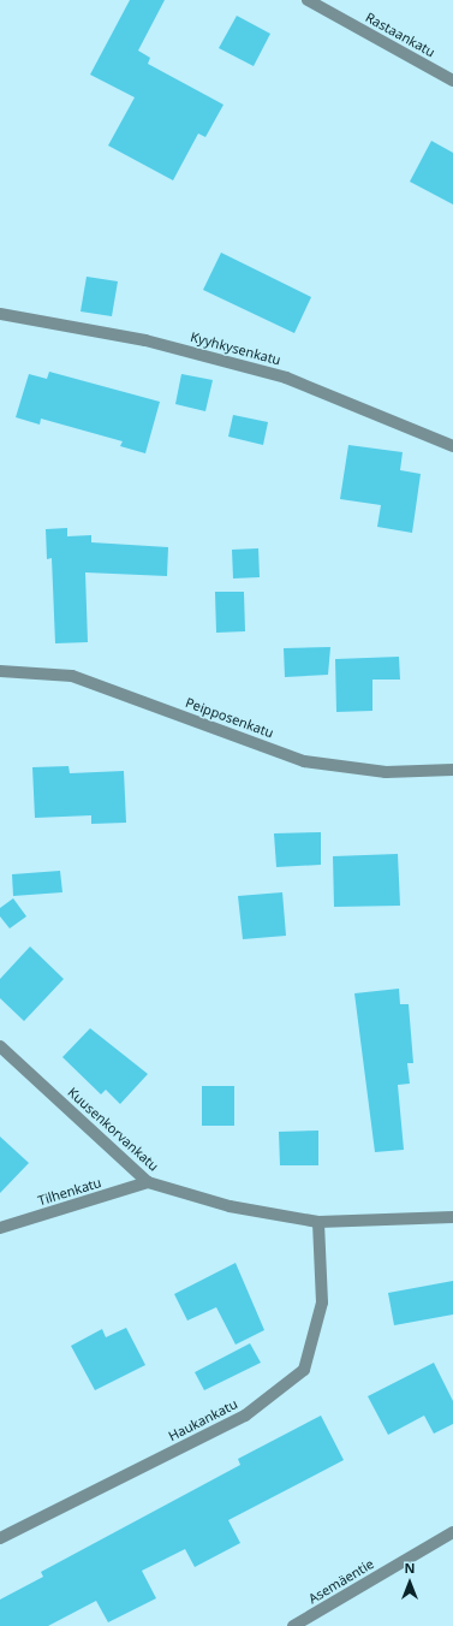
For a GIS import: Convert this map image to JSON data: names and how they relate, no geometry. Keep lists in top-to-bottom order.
{
  "streets": {
    "street": [
      "Rastaankatu",
      "Kyyhkysenkatu",
      "Peipposenkatu",
      "Kuusenkorvankatu",
      "Tilhenkatu",
      "Haukankatu",
      "Asemäentie"
    ]
  },
  "crossings": [
    ["Kuusenkorvankatu", "Tilhenkatu"],
    ["Kuusenkorvankatu", "Haukankatu"]
  ],
  "north": "top"
}
